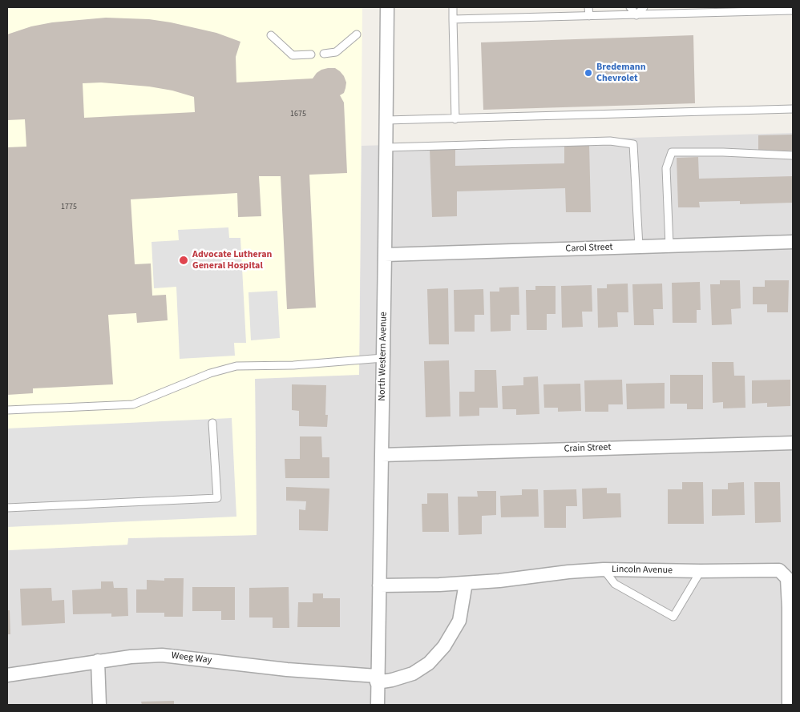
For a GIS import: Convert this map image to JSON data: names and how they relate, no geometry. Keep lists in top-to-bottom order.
{
  "streets": {
    "street": [
      "Carol Street",
      "North Western Avenue",
      "Crain Street",
      "Lincoln Avenue",
      "Weeg Way"
    ]
  },
  "crossings": [
    ["Carol Street", "North Western Avenue"],
    ["North Western Avenue", "Crain Street"],
    ["North Western Avenue", "Lincoln Avenue"],
    ["North Western Avenue", "Weeg Way"]
  ],
  "places": ["Bredemann Chevrolet", "Advocate Lutheran General Hospital"],
  "house_numbers": ["1675", "1775"]
}
